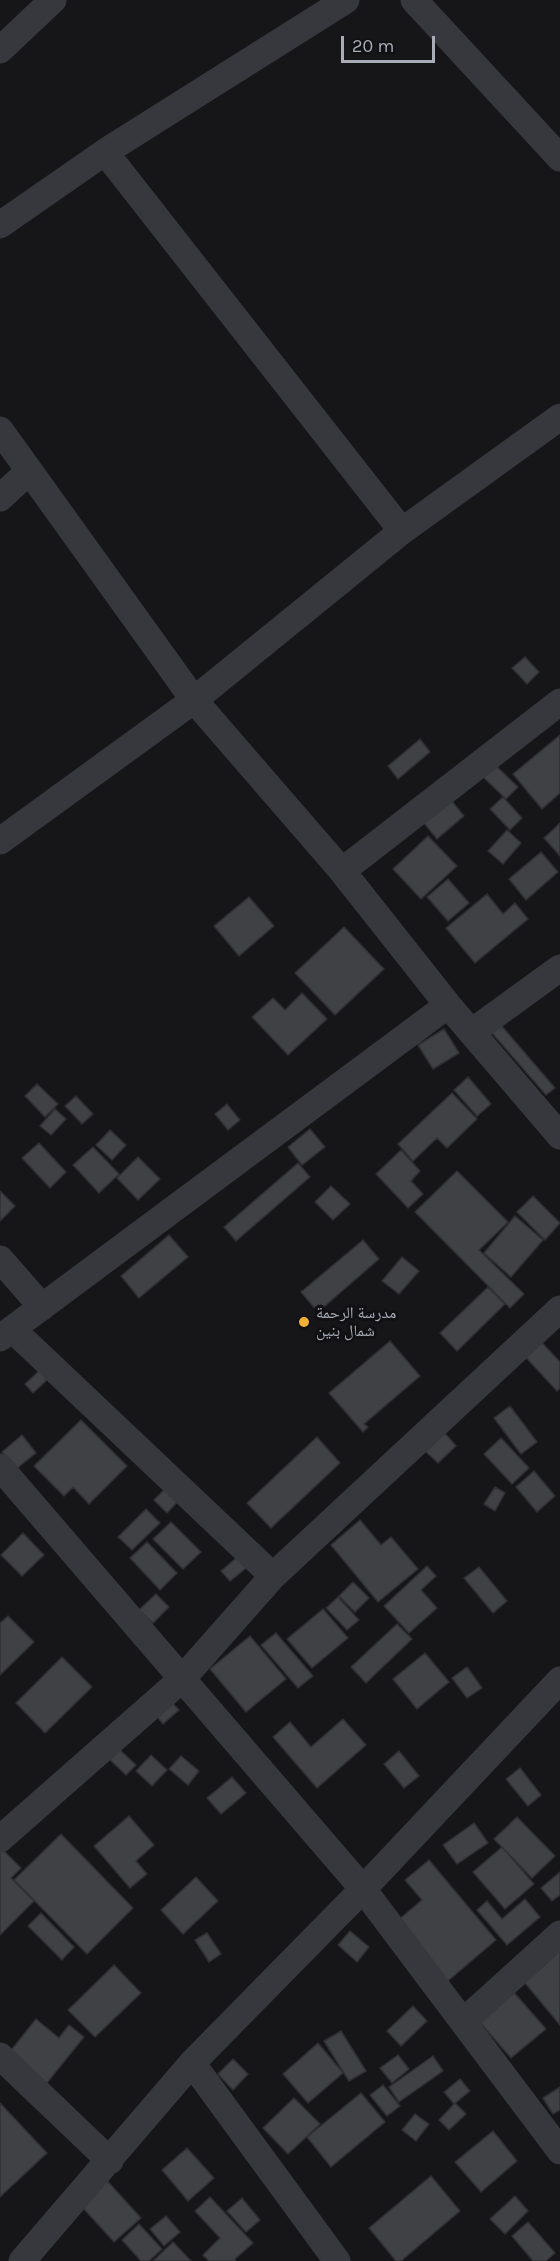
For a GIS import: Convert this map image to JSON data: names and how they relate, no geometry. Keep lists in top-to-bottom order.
{
  "places": ["مدرسة الرحمة شمال بنين"],
  "scale_bar": "20 m"
}
